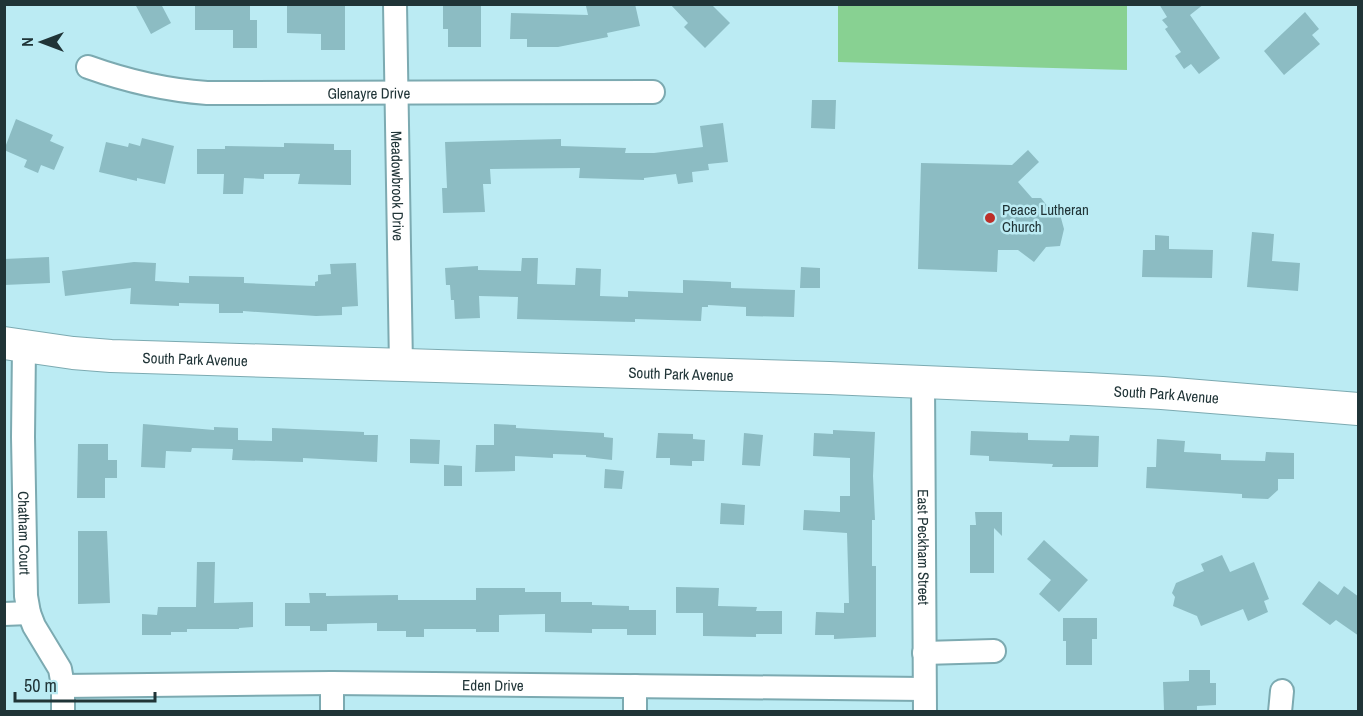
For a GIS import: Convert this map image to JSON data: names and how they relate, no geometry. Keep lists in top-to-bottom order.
{
  "streets": {
    "main road": ["South Park Avenue"],
    "street": [
      "Glenayre Drive",
      "Meadowbrook Drive",
      "Chatham Court",
      "East Peckham Street",
      "Eden Drive"
    ]
  },
  "crossings": [
    ["Glenayre Drive", "Meadowbrook Drive"],
    ["Meadowbrook Drive", "South Park Avenue"],
    ["South Park Avenue", "Chatham Court"],
    ["South Park Avenue", "East Peckham Street"],
    ["Chatham Court", "Eden Drive"],
    ["East Peckham Street", "Eden Drive"]
  ],
  "places": ["Peace Lutheran Church"],
  "scale_bar": "50 m",
  "north": "left"
}
